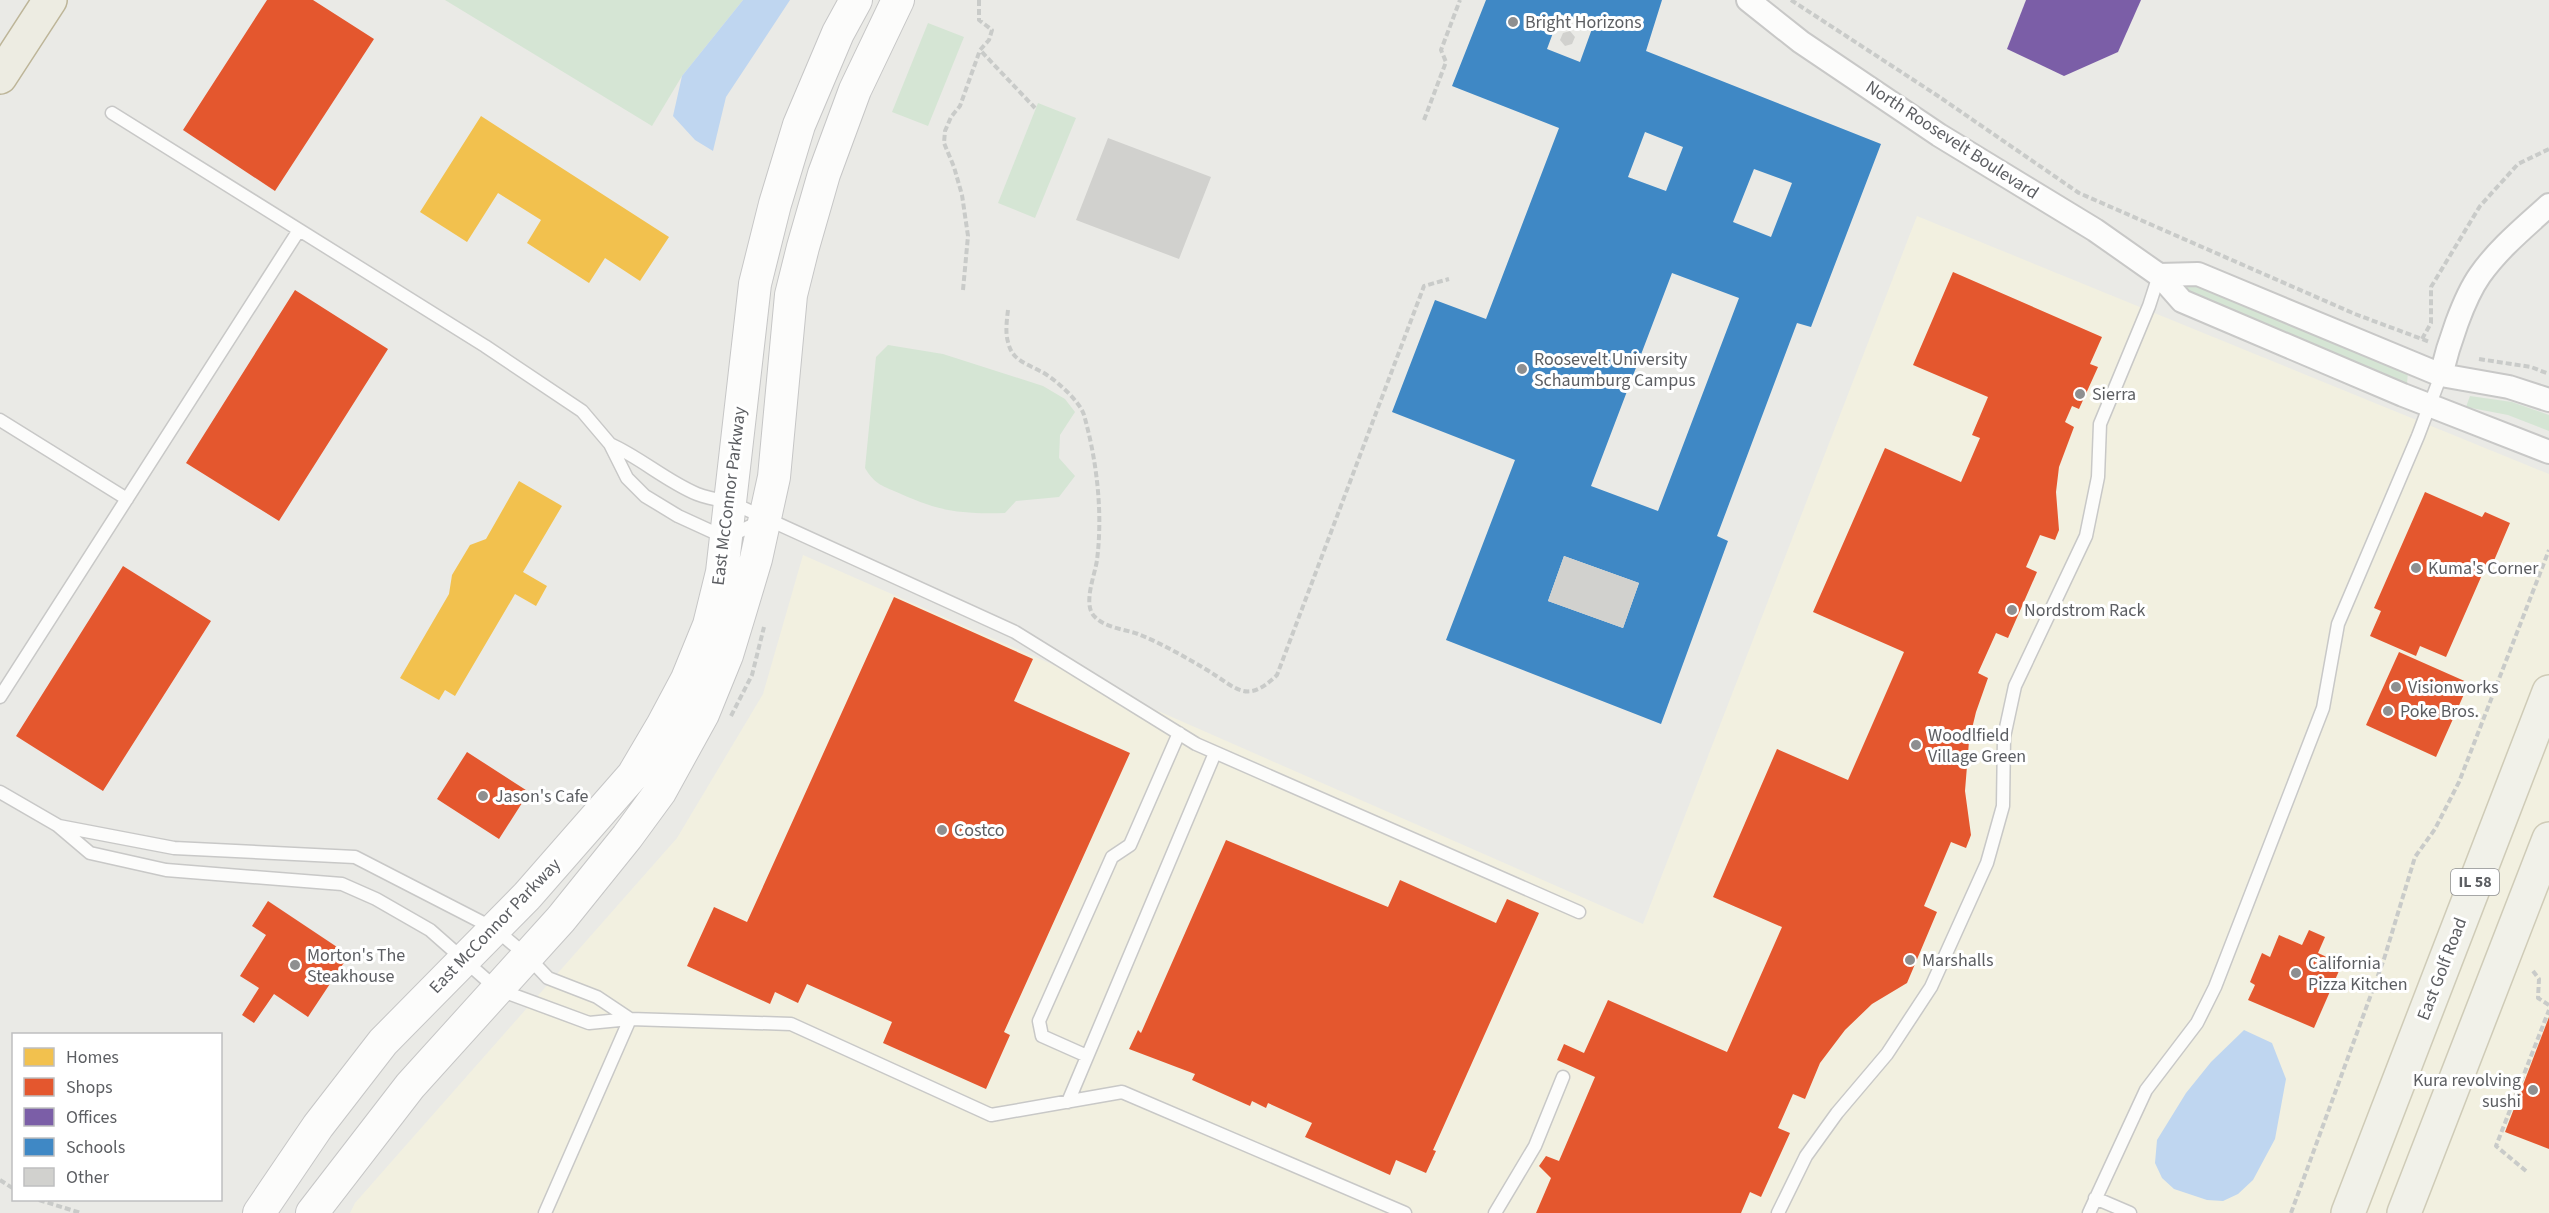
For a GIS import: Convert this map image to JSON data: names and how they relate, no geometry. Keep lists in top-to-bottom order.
{
  "streets": {
    "main road": ["IL 58", "East Golf Road"],
    "street": ["North Roosevelt Boulevard", "East McConnor Parkway"]
  },
  "places": [
    "Bright Horizons",
    "Roosevelt University Schaumburg Campus",
    "Sierra",
    "Kuma's Corner",
    "Nordstrom Rack",
    "Visionworks",
    "Poke Bros.",
    "Woodlfield Village Green",
    "Jason's Cafe",
    "Costco",
    "Marshalls",
    "Morton's The Steakhouse",
    "California Pizza Kitchen",
    "Kura revolving sushi"
  ],
  "legend": [
    "Homes",
    "Shops",
    "Offices",
    "Schools",
    "Other"
  ]
}
